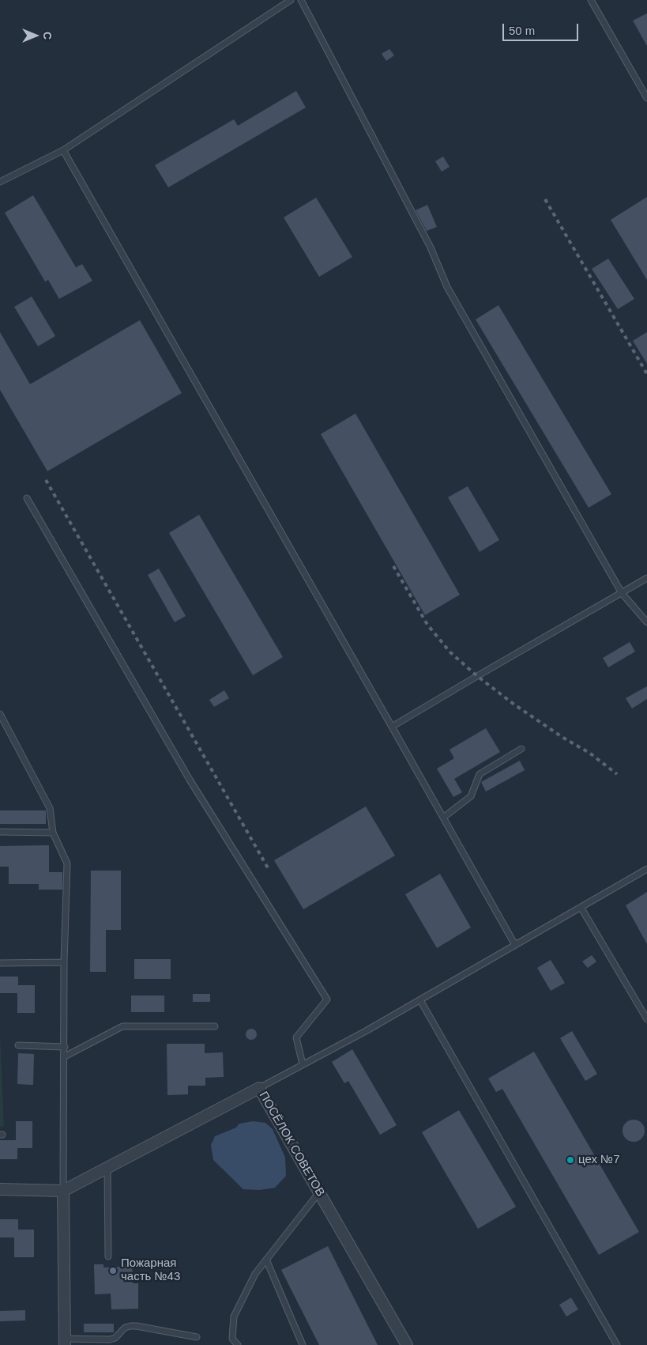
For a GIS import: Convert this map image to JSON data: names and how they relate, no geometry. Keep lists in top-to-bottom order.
{
  "streets": {
    "street": ["ПОСЁЛОК СОВЕТОВ"]
  },
  "places": ["цех №7", "Пожарная часть №43"],
  "scale_bar": "50 m",
  "north": "right"
}
